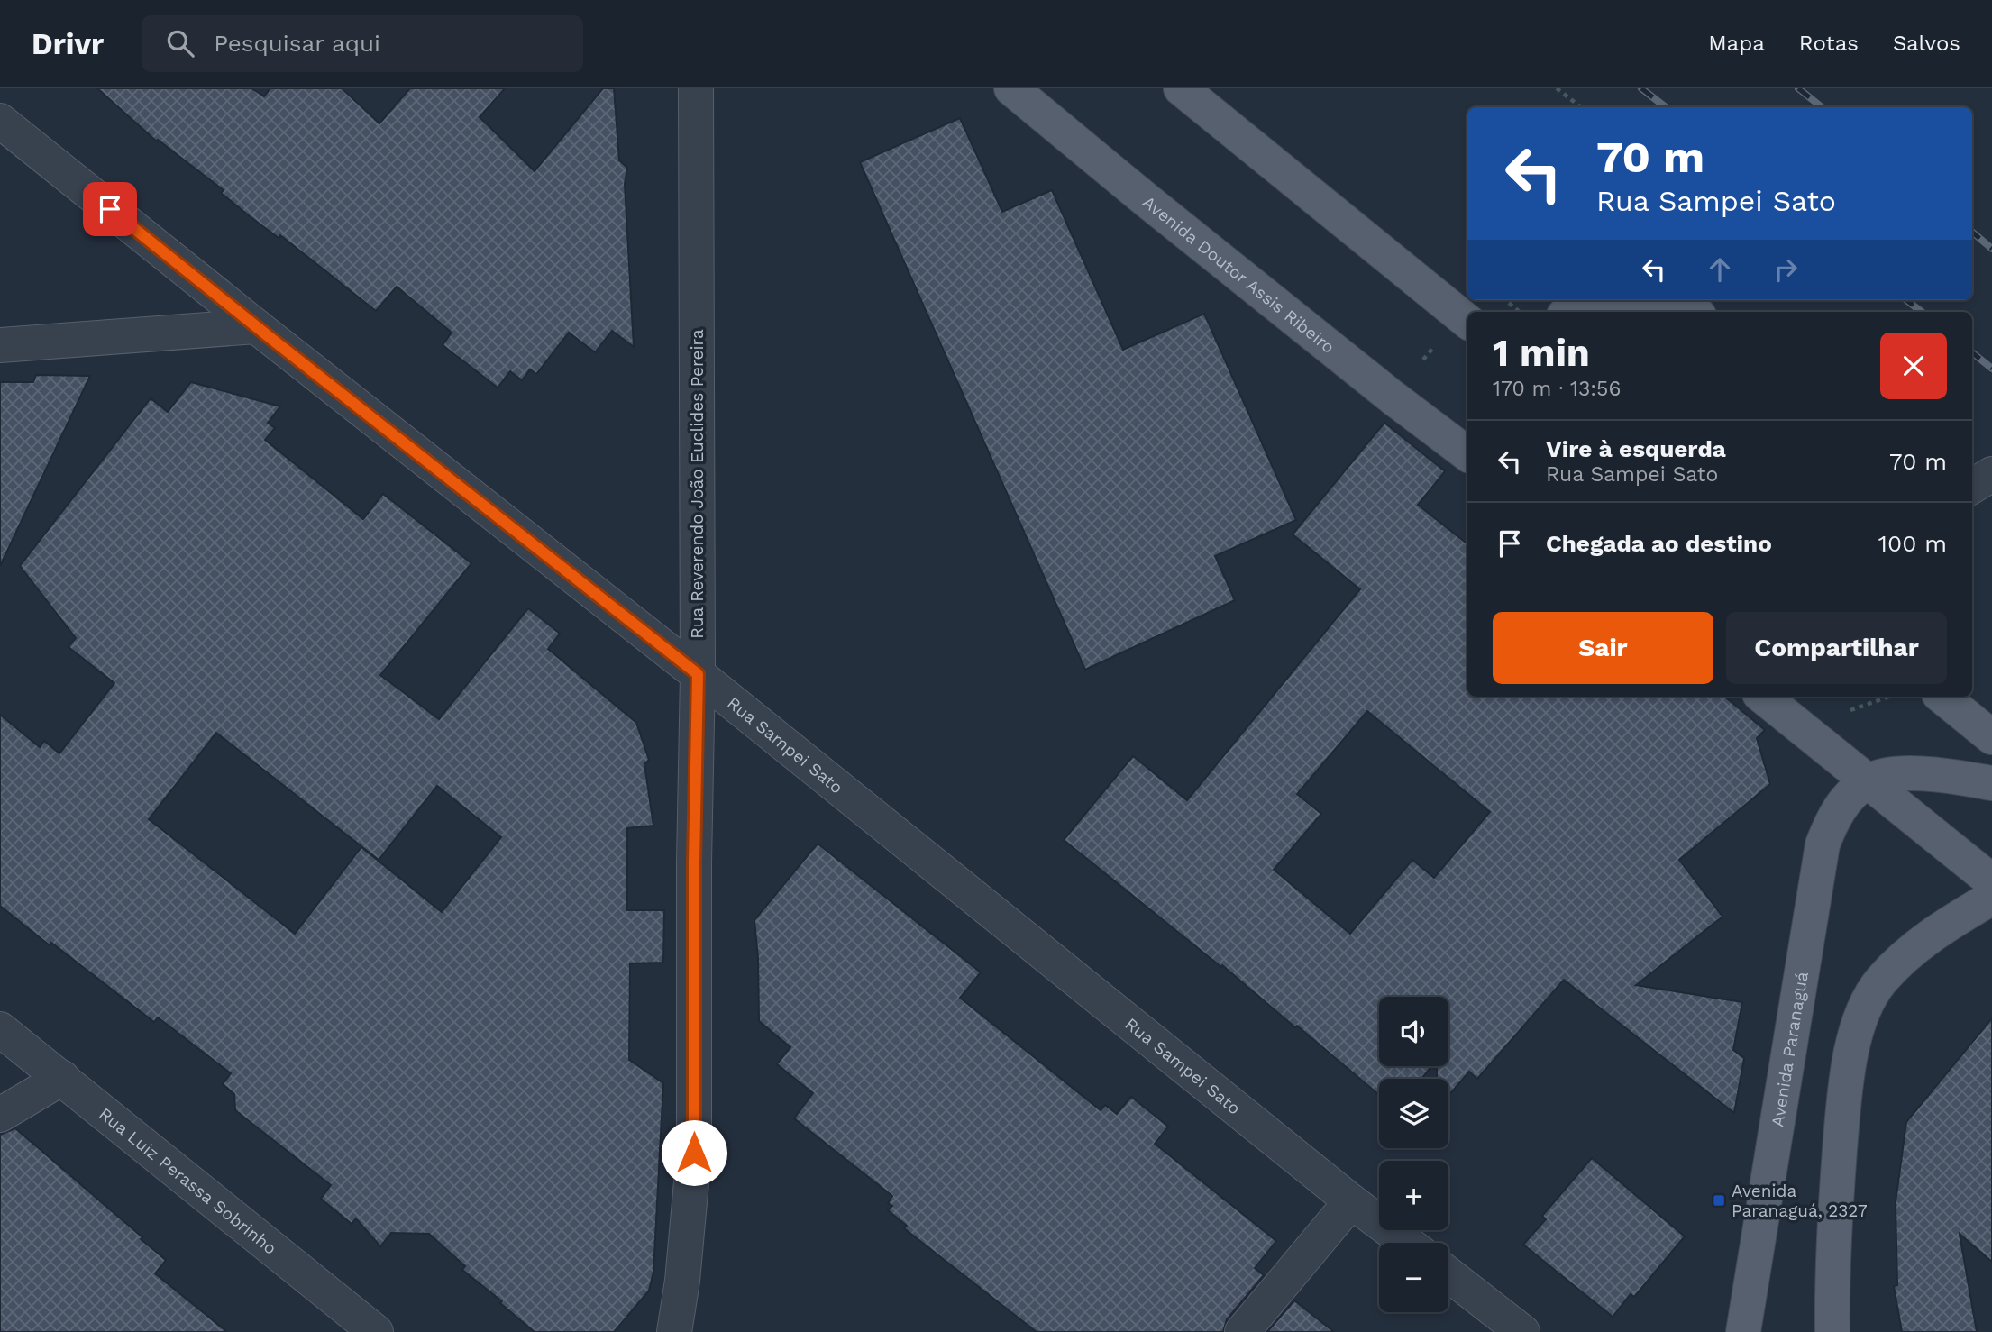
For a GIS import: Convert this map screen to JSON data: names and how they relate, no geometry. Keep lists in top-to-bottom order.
{
  "streets": {
    "main road": ["Avenida Doutor Assis Ribeiro", "Avenida Paranaguá"],
    "street": ["Rua Reverendo João Euclides Pereira", "Rua Sampei Sato", "Rua Luiz Perassa Sobrinho"]
  },
  "crossings": [
    ["Rua Reverendo João Euclides Pereira", "Rua Sampei Sato"]
  ],
  "places": {
    "transit": ["Avenida Paranaguá, 2327"]
  },
  "page": {
    "header": "Drivr",
    "search": "Pesquisar aqui",
    "nav": ["Mapa", "Rotas", "Salvos"],
    "turn": ["70 m", "Rua Sampei Sato"],
    "heading": ["1 min", "170 m · 13:56"],
    "list": [
      {
        "name": "Vire à esquerda",
        "note": "Rua Sampei Sato",
        "value": "70 m"
      },
      {
        "name": "Chegada ao destino",
        "value": "100 m"
      }
    ],
    "buttons": ["Sair", "Compartilhar"],
    "map_buttons": ["+", "−"]
  }
}
